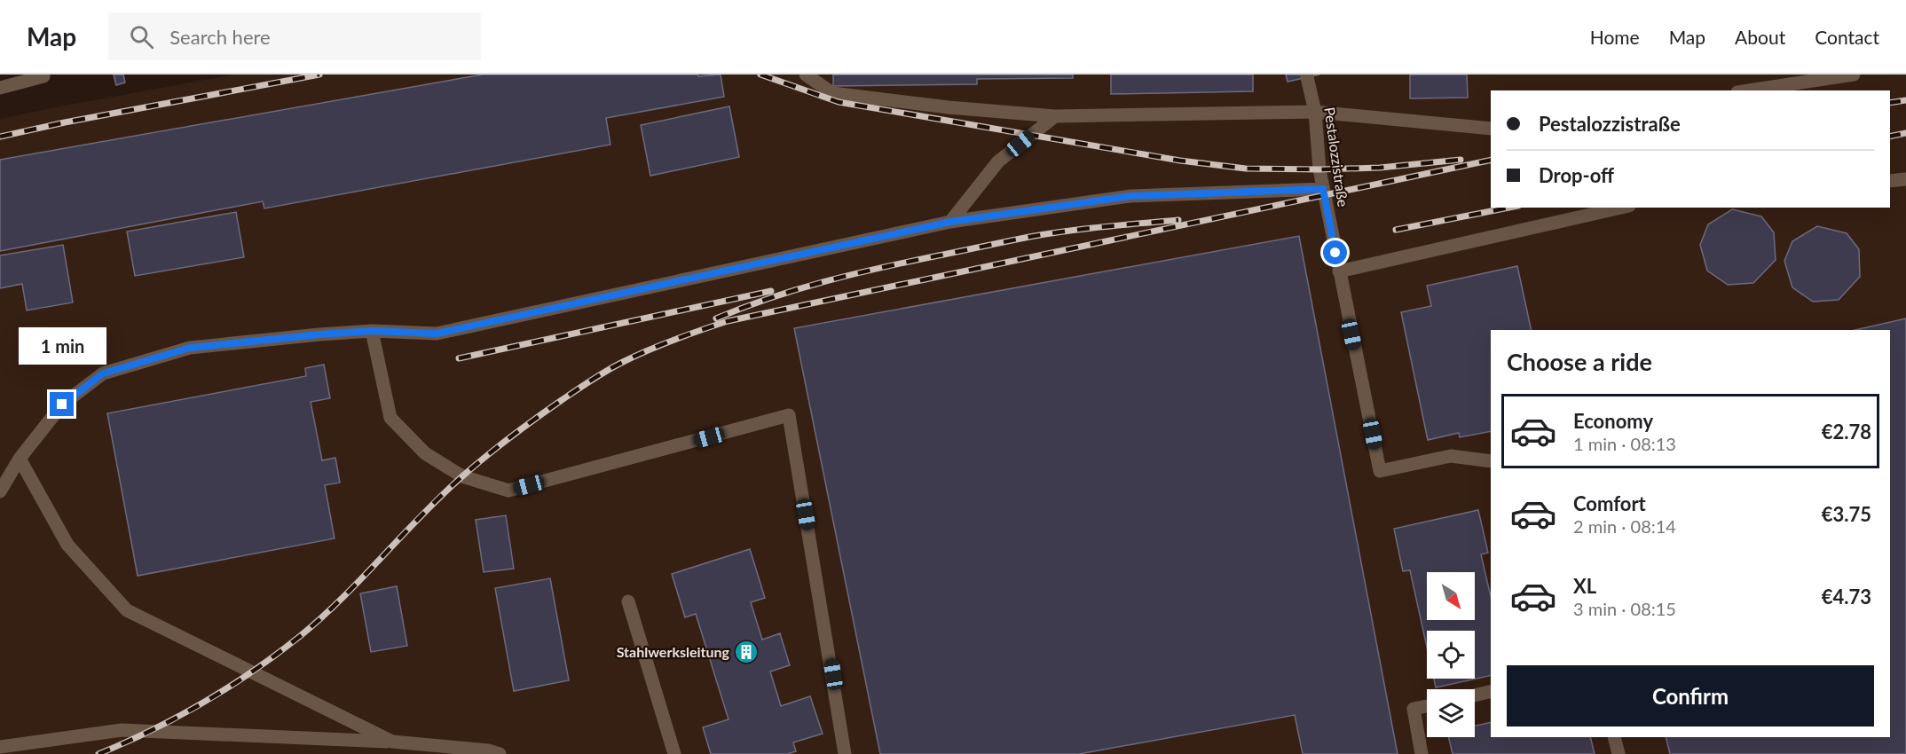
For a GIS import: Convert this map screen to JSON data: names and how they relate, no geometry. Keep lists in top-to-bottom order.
{
  "streets": {
    "street": ["Pestalozzistraße"]
  },
  "places": {
    "building": ["Stahlwerksleitung"]
  },
  "north": "bottom right",
  "page": {
    "header": "Map",
    "search": "Search here",
    "nav": [
      "Home",
      "Map",
      "About",
      "Contact"
    ],
    "banner": ["Pestalozzistraße", "Drop-off"],
    "bubble": "1 min",
    "heading": "Choose a ride",
    "list": [
      {
        "name": "Economy",
        "note": "1 min · 08:13",
        "value": "€2.78"
      },
      {
        "name": "Comfort",
        "note": "2 min · 08:14",
        "value": "€3.75"
      },
      {
        "name": "XL",
        "note": "3 min · 08:15",
        "value": "€4.73"
      }
    ],
    "buttons": "Confirm"
  }
}
